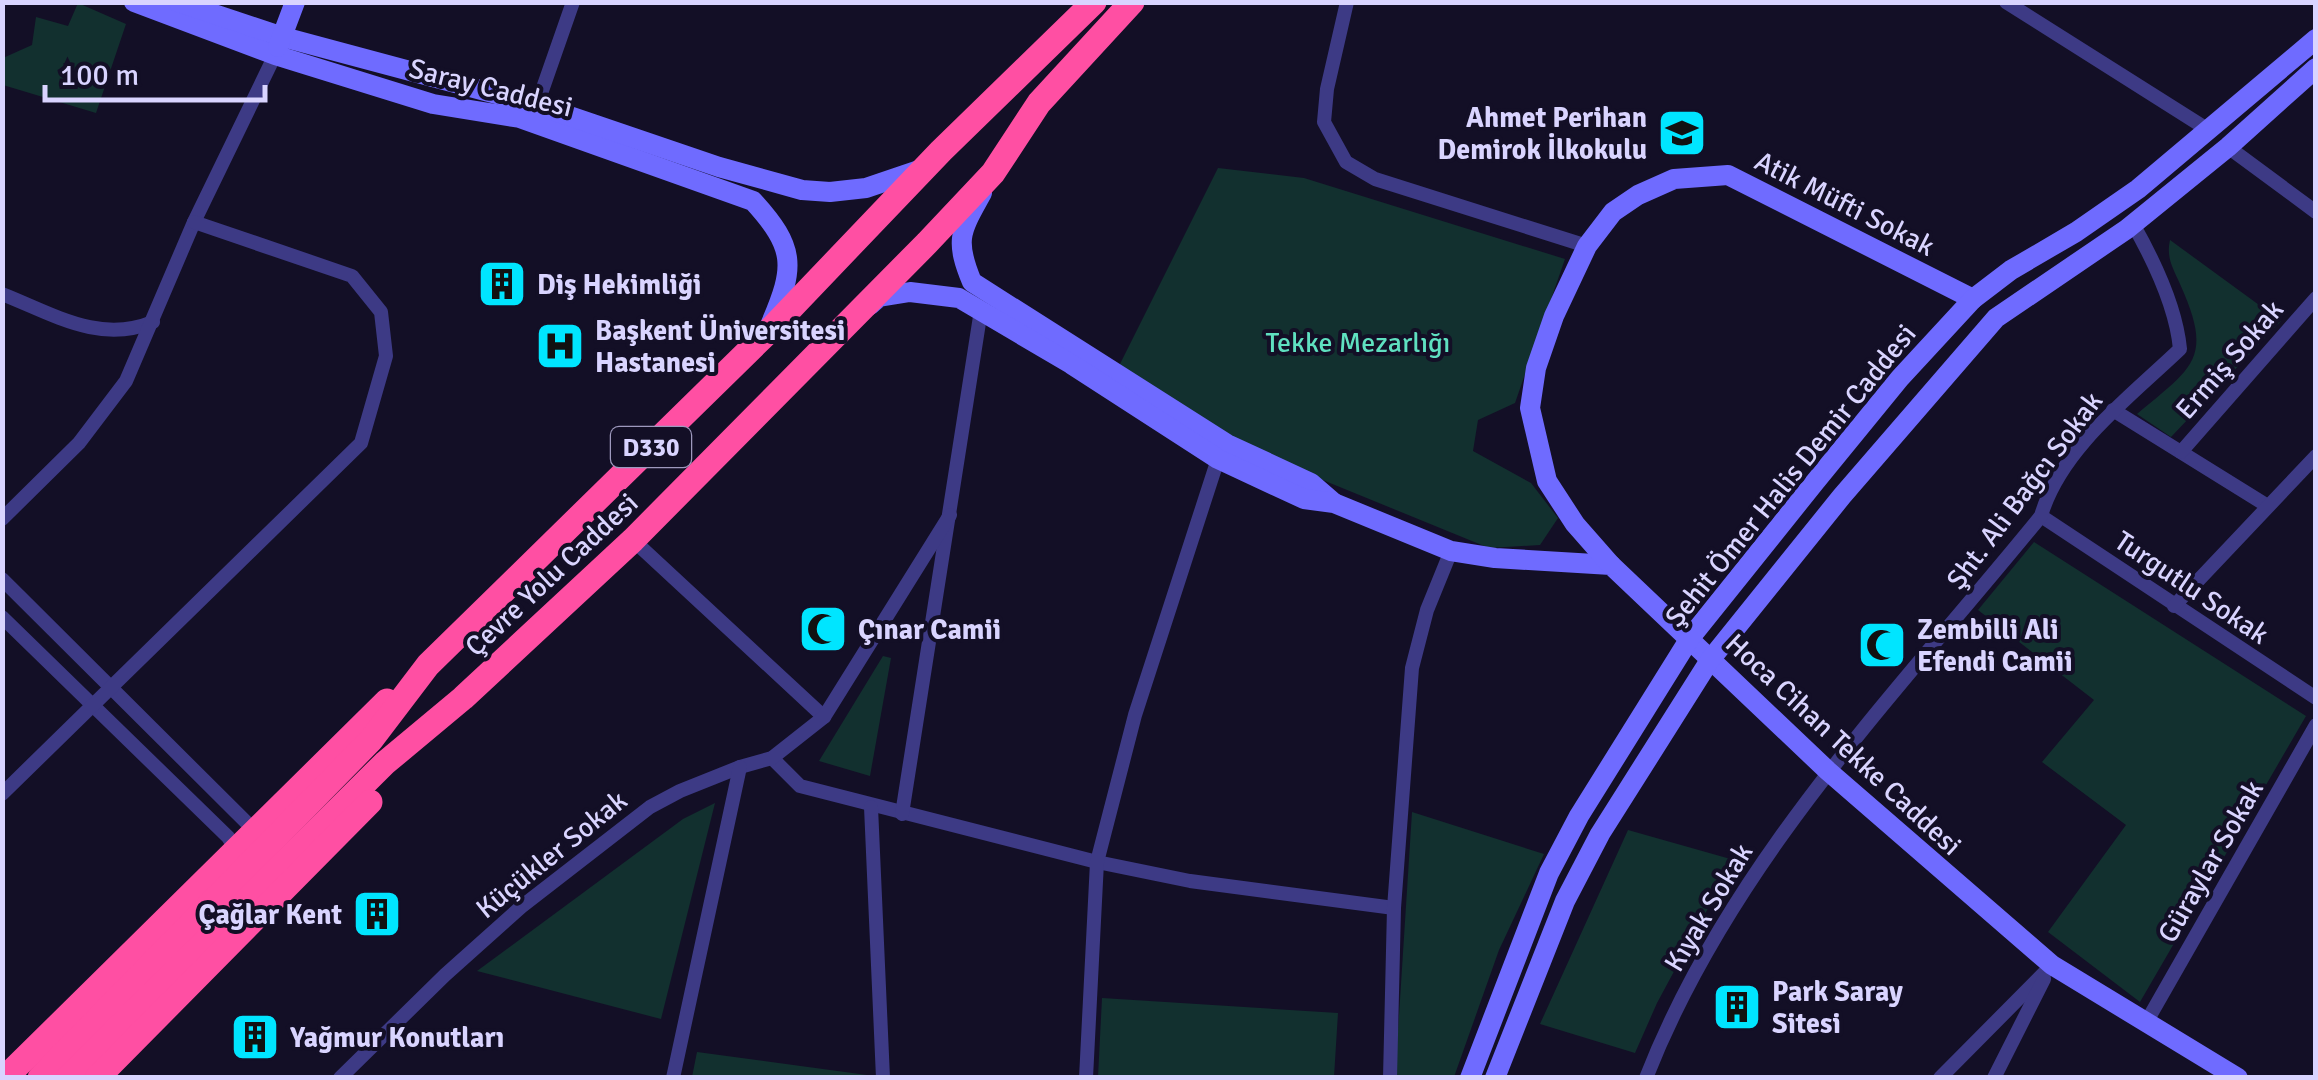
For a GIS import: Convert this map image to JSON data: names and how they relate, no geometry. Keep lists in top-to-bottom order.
{
  "streets": {
    "highway": ["D330", "Çevre Yolu Caddesi"],
    "street": [
      "Saray Caddesi",
      "Atik Müfti Sokak",
      "Ermiş Sokak",
      "Şehit Ömer Halis Demir Caddesi",
      "Şht. Ali Bağcı Sokak",
      "Turgutlu Sokak",
      "Hoca Cihan Tekke Caddesi",
      "Küçükler Sokak",
      "Güraylar Sokak",
      "Kıyak Sokak"
    ]
  },
  "crossings": [
    ["Saray Caddesi", "Çevre Yolu Caddesi"],
    ["Atik Müfti Sokak", "Şehit Ömer Halis Demir Caddesi"],
    ["Atik Müfti Sokak", "Hoca Cihan Tekke Caddesi"],
    ["D330", "Çevre Yolu Caddesi"],
    ["Şehit Ömer Halis Demir Caddesi", "Şht. Ali Bağcı Sokak"],
    ["Şehit Ömer Halis Demir Caddesi", "Hoca Cihan Tekke Caddesi"],
    ["Şht. Ali Bağcı Sokak", "Turgutlu Sokak"],
    ["Şht. Ali Bağcı Sokak", "Hoca Cihan Tekke Caddesi"],
    ["Şht. Ali Bağcı Sokak", "Kıyak Sokak"],
    ["Hoca Cihan Tekke Caddesi", "Güraylar Sokak"],
    ["Hoca Cihan Tekke Caddesi", "Kıyak Sokak"]
  ],
  "parks": ["Tekke Mezarlığı"],
  "places": {
    "school or university": ["Ahmet Perihan Demirok İlkokulu"],
    "building": [
      "Diş Hekimliği",
      "Çağlar Kent",
      "Park Saray Sitesi",
      "Yağmur Konutları"
    ],
    "hospital": ["Başkent Üniversitesi Hastanesi"],
    "mosque": ["Çınar Camii", "Zembilli Ali Efendi Camii"]
  },
  "scale_bar": "100 m"
}
